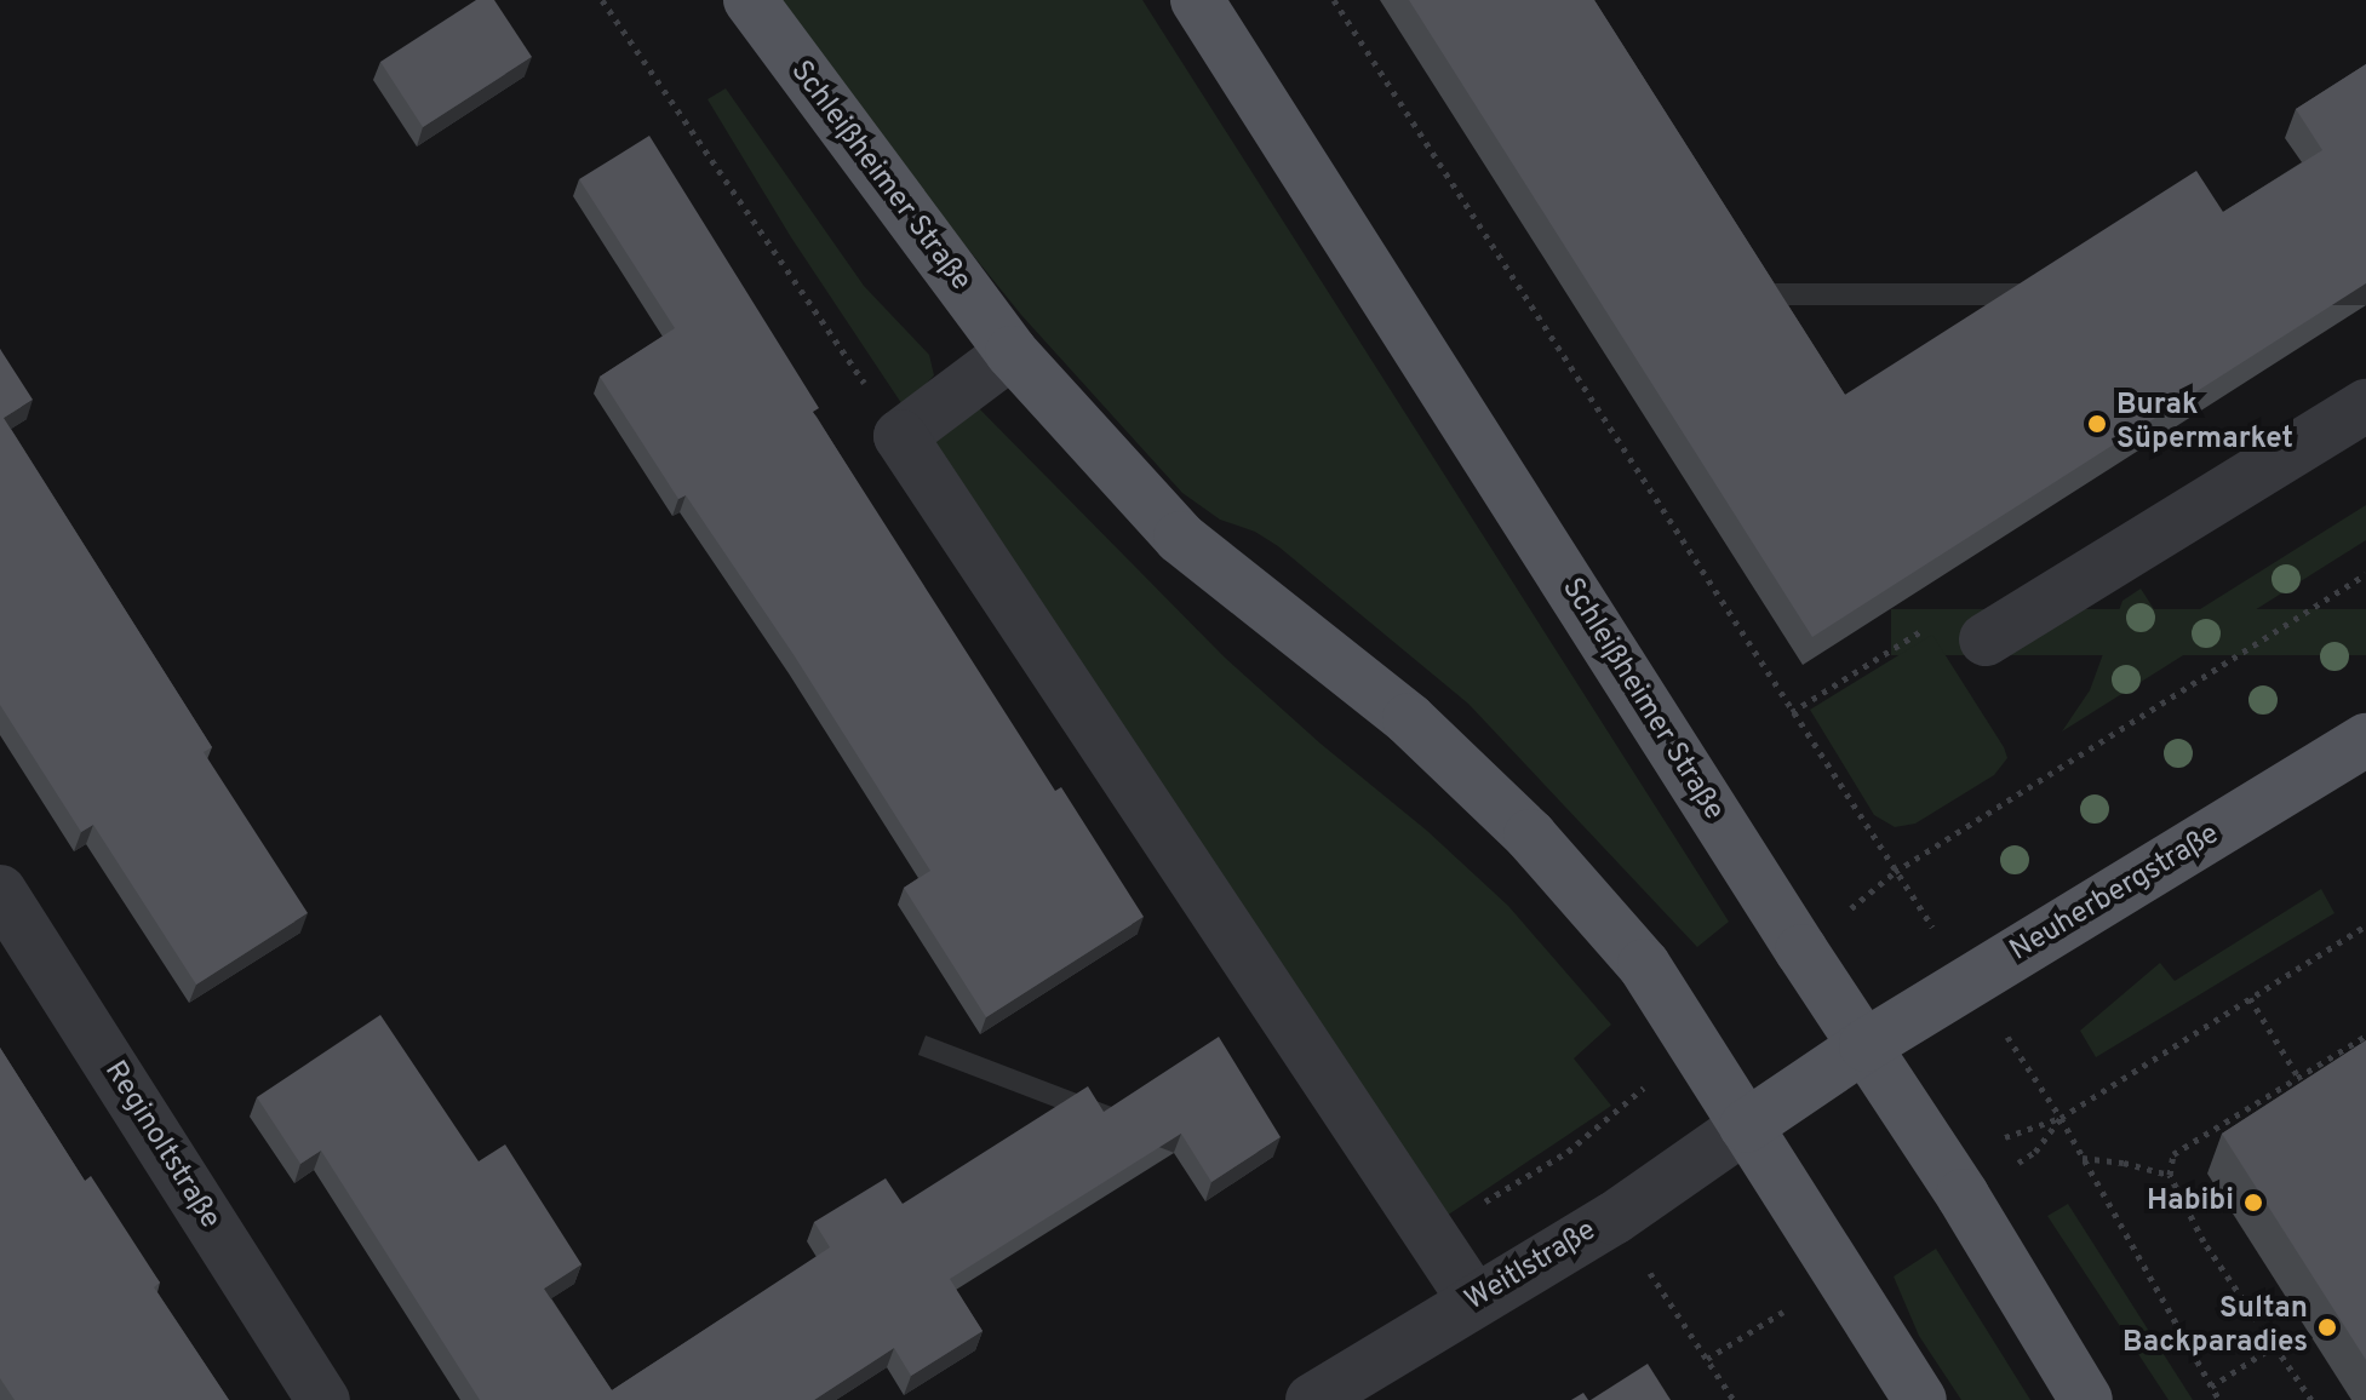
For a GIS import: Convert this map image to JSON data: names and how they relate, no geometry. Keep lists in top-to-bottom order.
{
  "streets": {
    "main road": ["Schleißheimer Straße", "Neuherbergstraße"],
    "street": ["Reginoltstraße", "Weitlstraße"]
  },
  "crossings": [
    ["Schleißheimer Straße", "Neuherbergstraße"],
    ["Schleißheimer Straße", "Weitlstraße"],
    ["Neuherbergstraße", "Weitlstraße"]
  ],
  "places": ["Burak Süpermarket", "Habibi", "Sultan Backparadies"]
}
